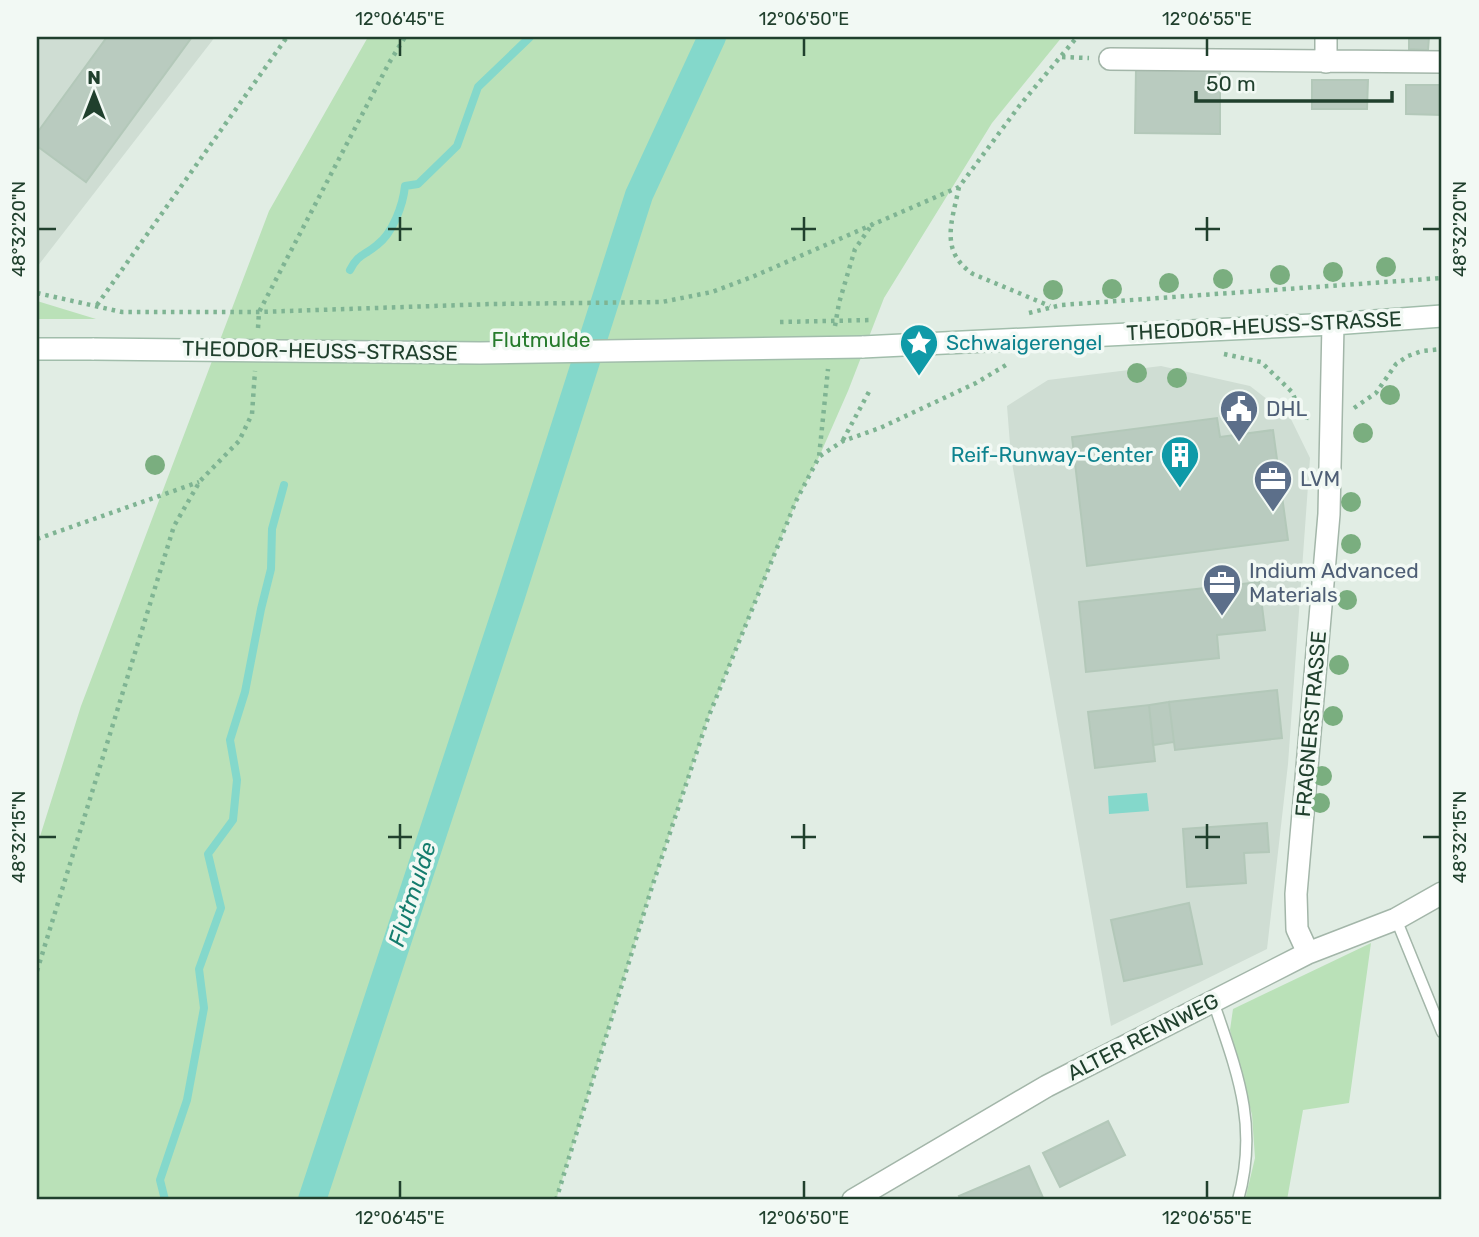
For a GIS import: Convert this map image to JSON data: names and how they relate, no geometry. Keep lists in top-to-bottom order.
{
  "streets": {
    "street": ["THEODOR-HEUSS-STRASSE", "FRAGNERSTRASSE", "ALTER RENNWEG"]
  },
  "crossings": [
    ["THEODOR-HEUSS-STRASSE", "FRAGNERSTRASSE"],
    ["FRAGNERSTRASSE", "ALTER RENNWEG"]
  ],
  "water": ["Flutmulde"],
  "parks": ["Flutmulde"],
  "places": {
    "place": ["Schwaigerengel"],
    "public building": ["DHL"],
    "building": ["Reif-Runway-Center"],
    "office": ["LVM", "Indium Advanced Materials"]
  },
  "scale_bar": "50 m",
  "north": "top",
  "coordinates": [
    "12°06'45\"E",
    "12°06'50\"E",
    "12°06'55\"E",
    "48°32'20\"N",
    "48°32'15\"N"
  ]
}
